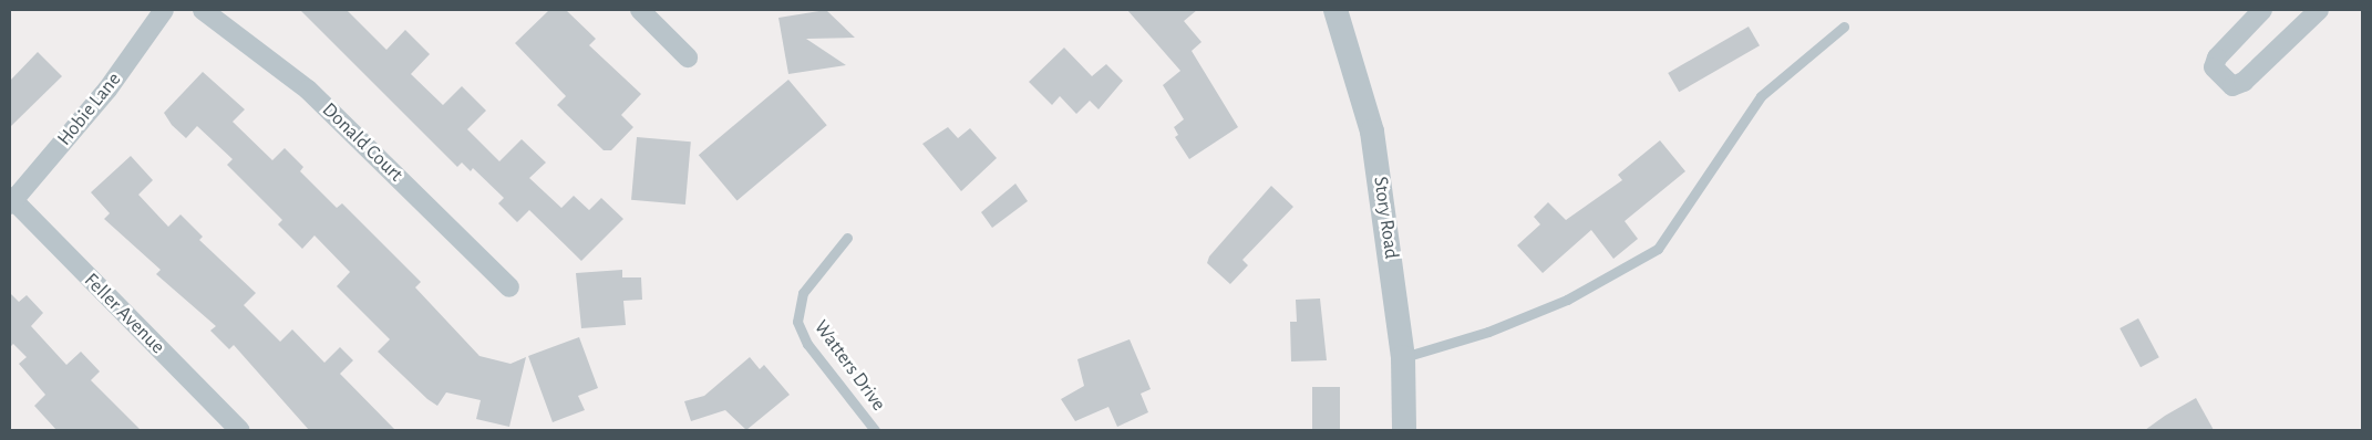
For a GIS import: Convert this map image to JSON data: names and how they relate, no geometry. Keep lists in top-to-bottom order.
{
  "streets": {
    "street": [
      "Hobie Lane",
      "Donald Court",
      "Story Road",
      "Feller Avenue"
    ],
    "lane": ["Watters Drive"]
  },
  "crossings": [
    ["Hobie Lane", "Feller Avenue"]
  ]
}
